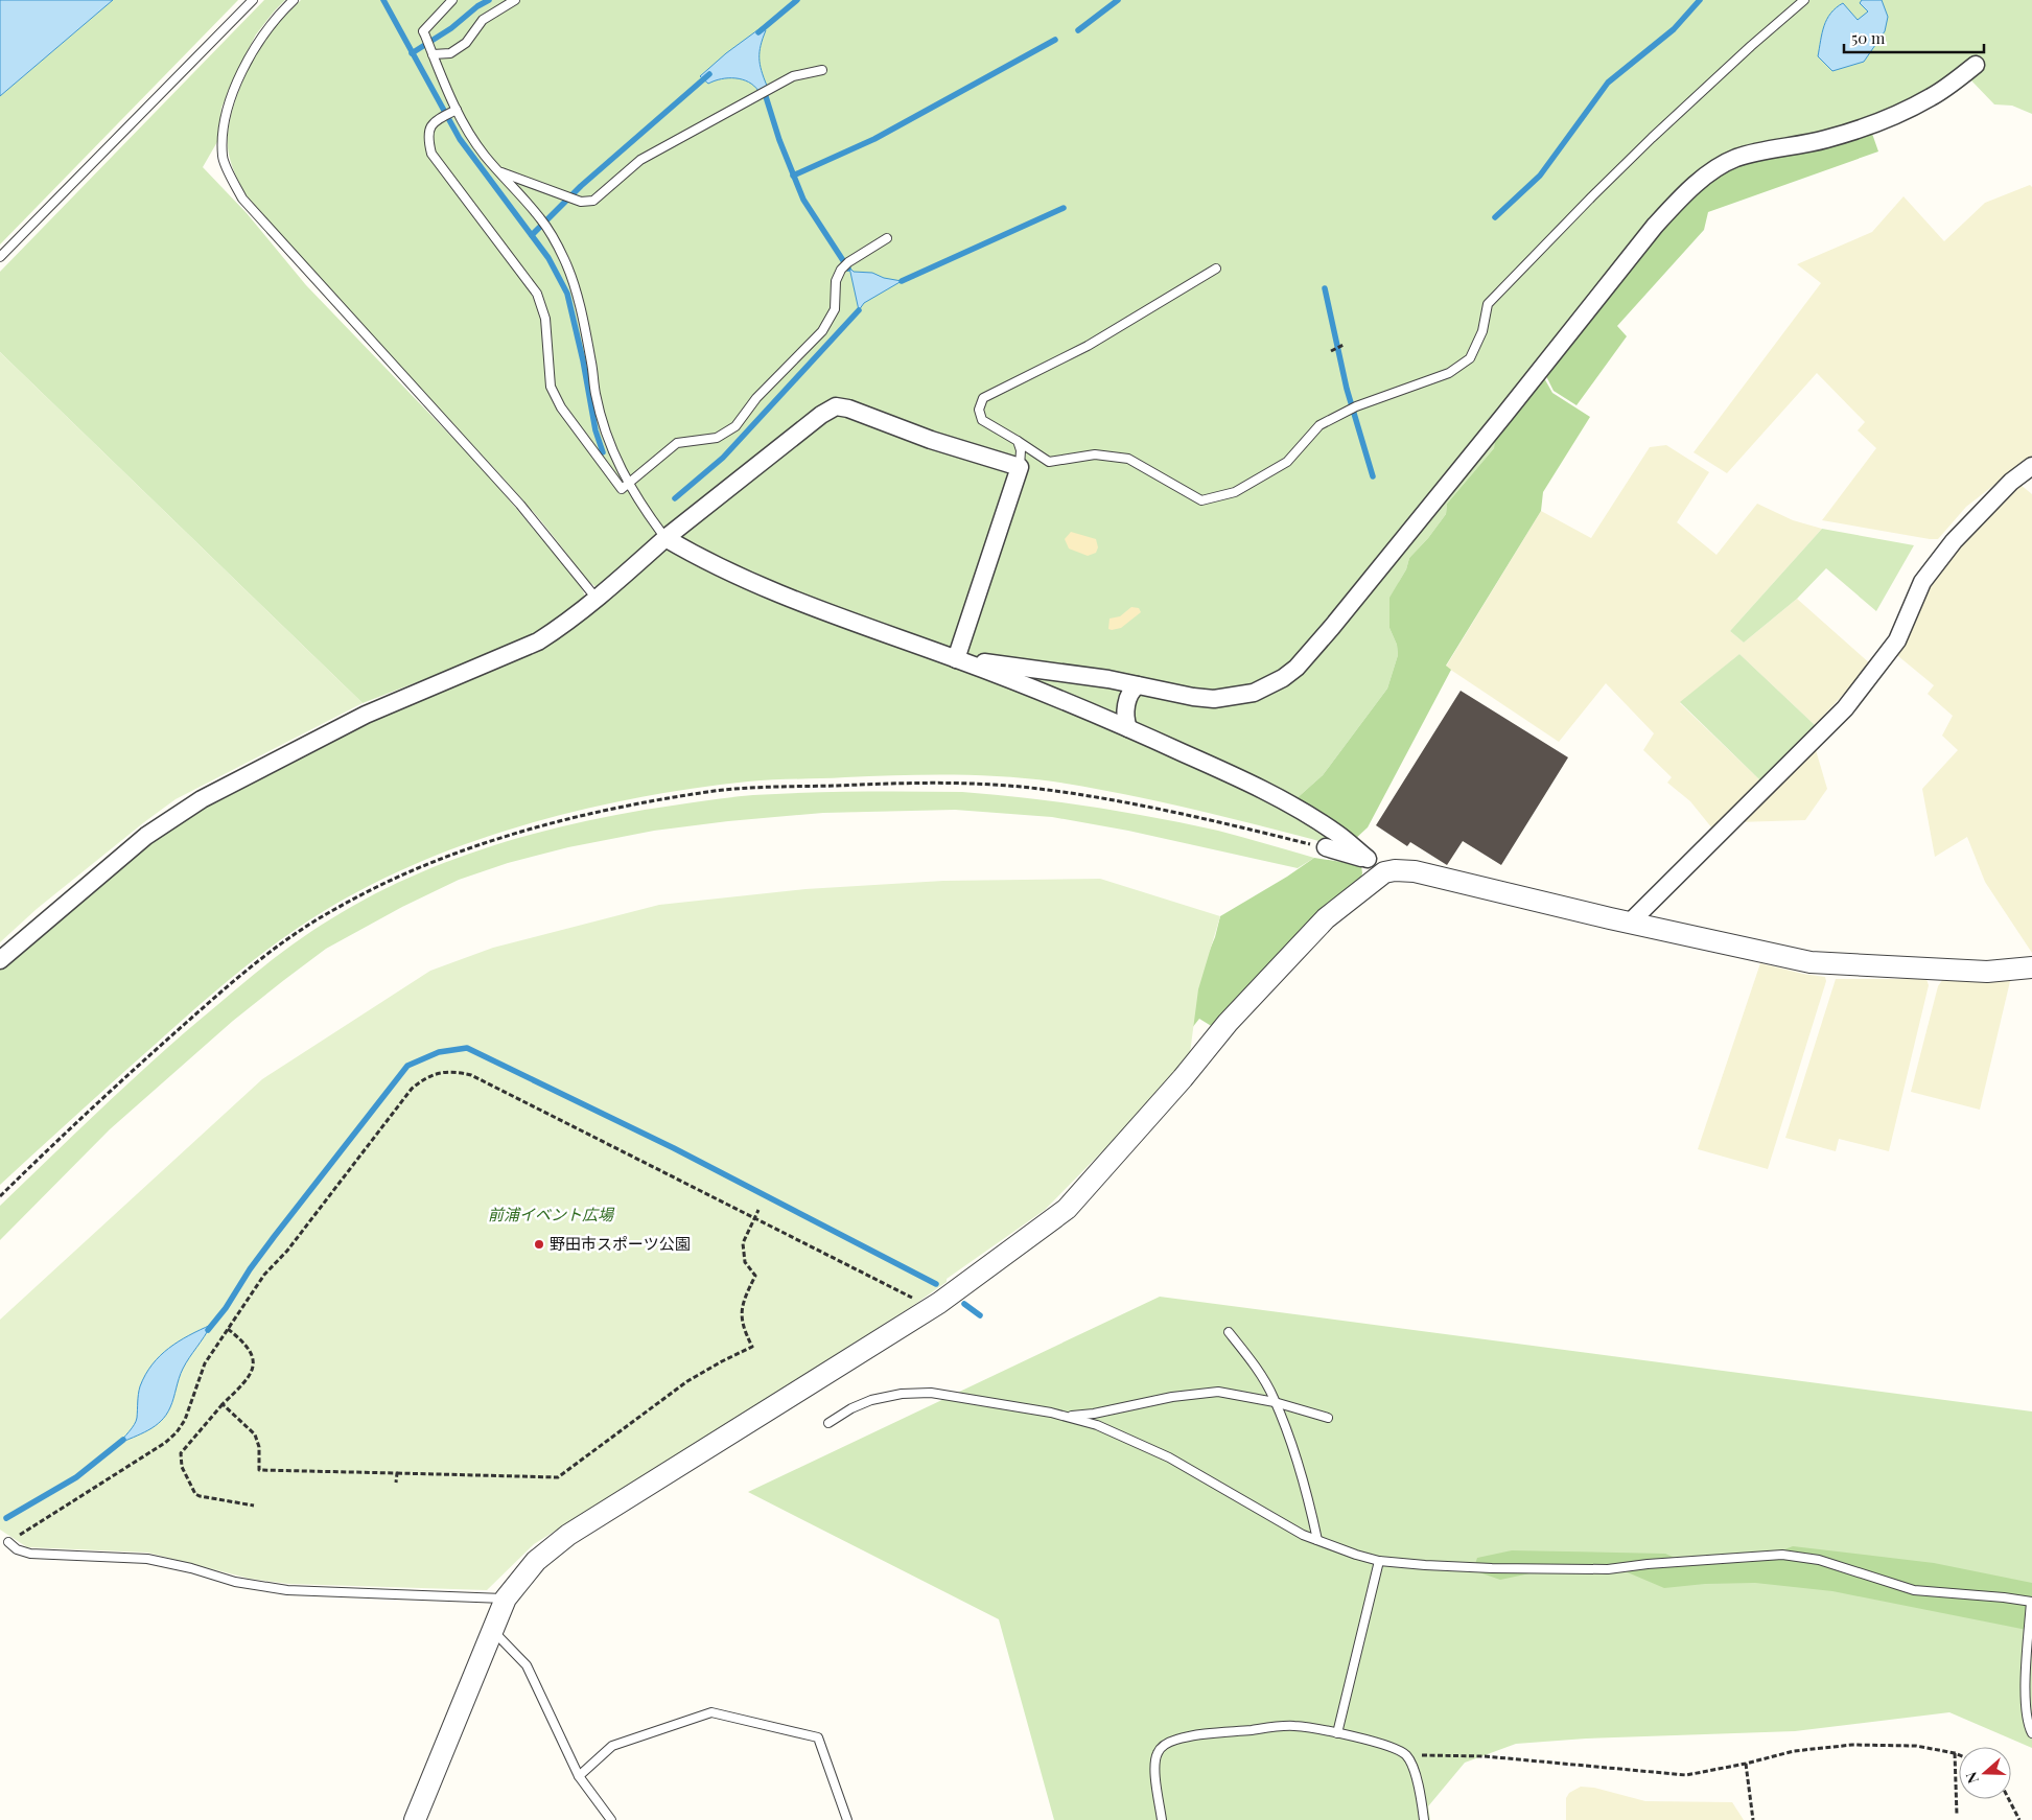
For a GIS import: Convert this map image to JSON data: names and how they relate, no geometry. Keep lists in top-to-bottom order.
{
  "parks": ["前浦イベント広場"],
  "places": ["野田市スポーツ公園"],
  "scale_bar": "50 m",
  "north": "left"
}
